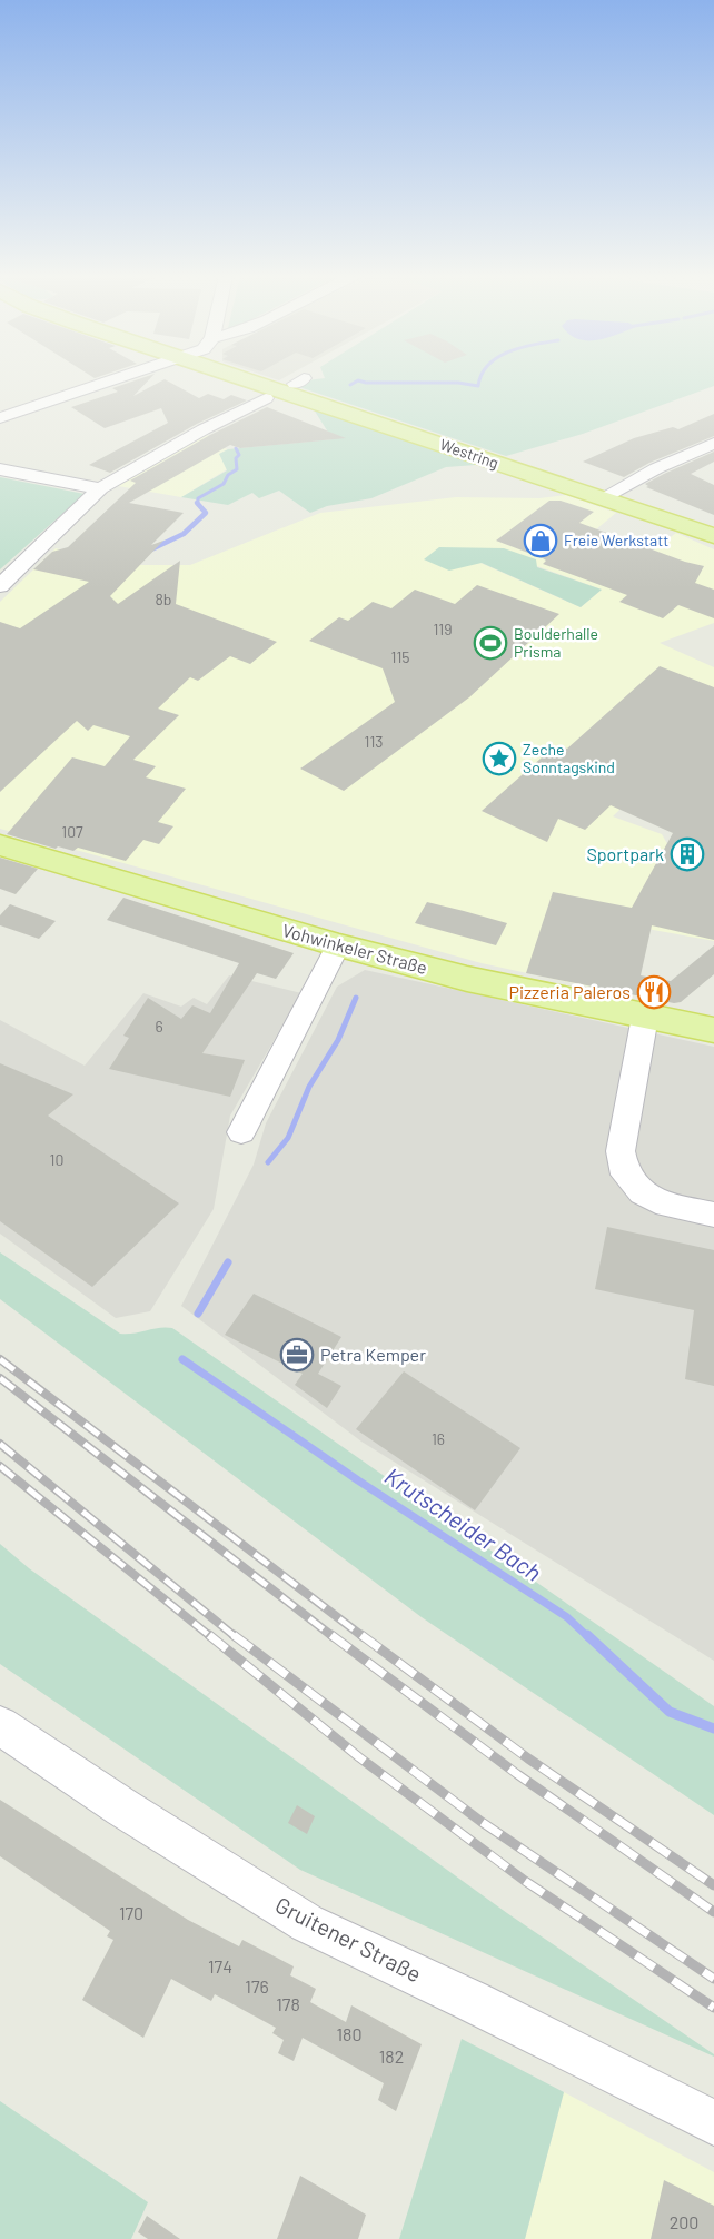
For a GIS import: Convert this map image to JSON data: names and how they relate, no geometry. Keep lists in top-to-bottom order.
{
  "streets": {
    "main road": ["Westring", "Vohwinkeler Straße"],
    "street": ["Gruitener Straße"]
  },
  "water": ["Krutscheider Bach"],
  "places": {
    "shop": ["Freie Werkstatt"],
    "sports": ["Boulderhalle Prisma"],
    "place": ["Zeche Sonntagskind"],
    "building": ["Sportpark"],
    "restaurant": ["Pizzeria Paleros"],
    "office": ["Petra Kemper"]
  },
  "house_numbers": [
    "8b",
    "119",
    "115",
    "113",
    "107",
    "6",
    "10",
    "16",
    "170",
    "174",
    "176",
    "178",
    "180",
    "182",
    "200"
  ]
}
